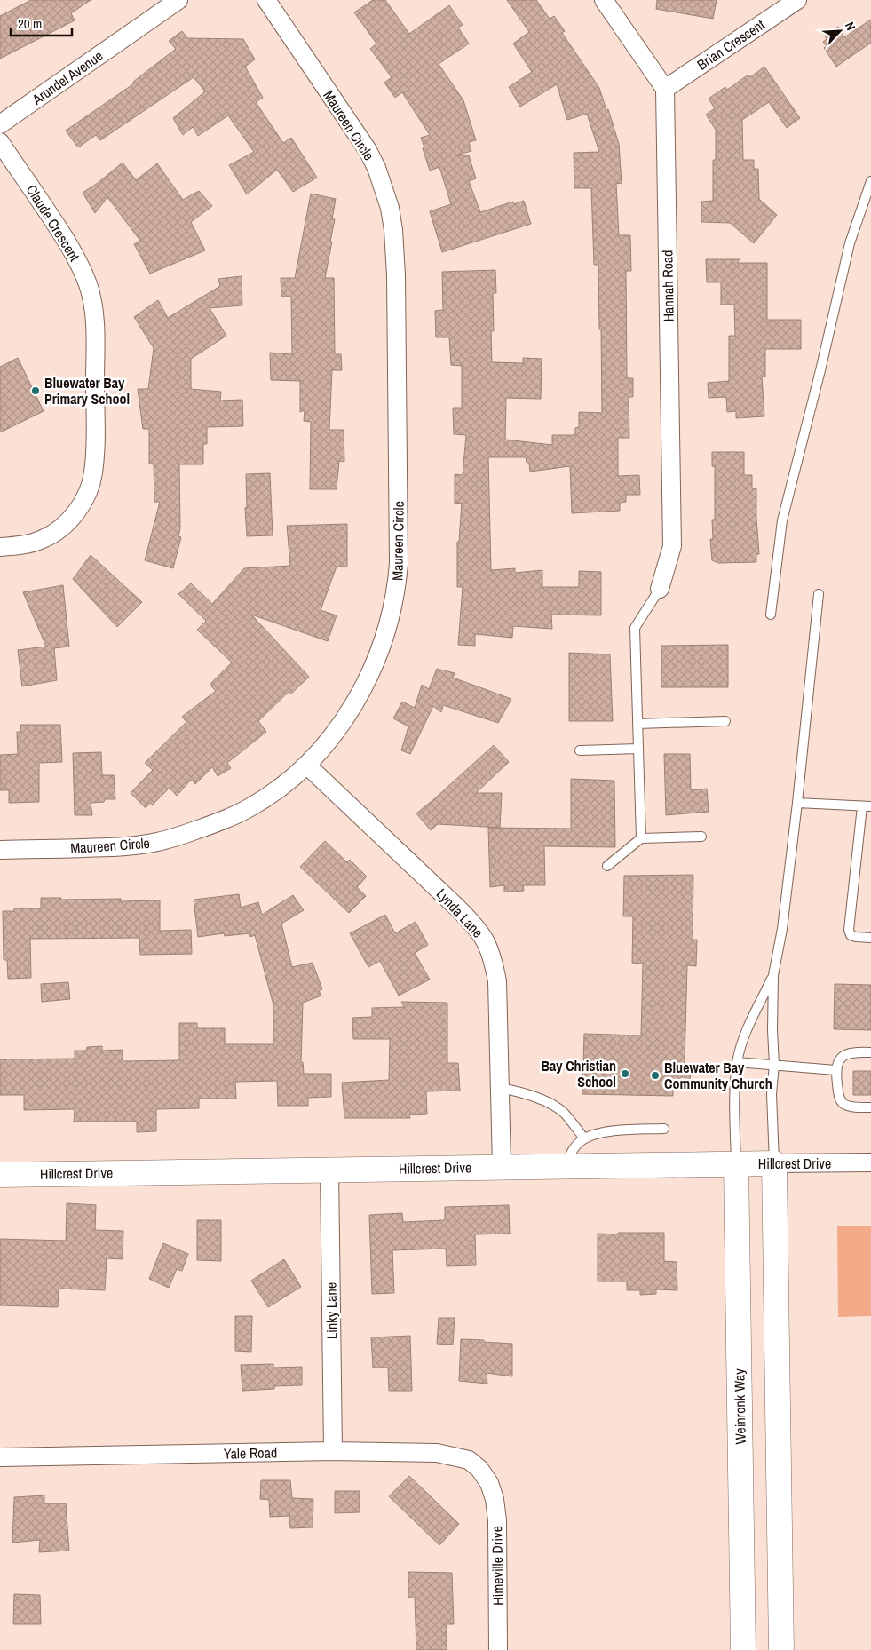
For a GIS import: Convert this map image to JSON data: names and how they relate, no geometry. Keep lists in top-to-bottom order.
{
  "streets": {
    "street": [
      "Brian Crescent",
      "Arundel Avenue",
      "Maureen Circle",
      "Claude Crescent",
      "Hannah Road",
      "Lynda Lane",
      "Hillcrest Drive",
      "Linky Lane",
      "Weinronk Way",
      "Yale Road",
      "Himeville Drive"
    ]
  },
  "crossings": [
    ["Brian Crescent", "Hannah Road"],
    ["Maureen Circle", "Lynda Lane"],
    ["Lynda Lane", "Hillcrest Drive"],
    ["Hillcrest Drive", "Linky Lane"],
    ["Hillcrest Drive", "Weinronk Way"],
    ["Linky Lane", "Yale Road"],
    ["Yale Road", "Himeville Drive"]
  ],
  "places": ["Bluewater Bay Primary School", "Bay Christian School", "Bluewater Bay Community Church"],
  "scale_bar": "20 m",
  "north": "top right"
}
